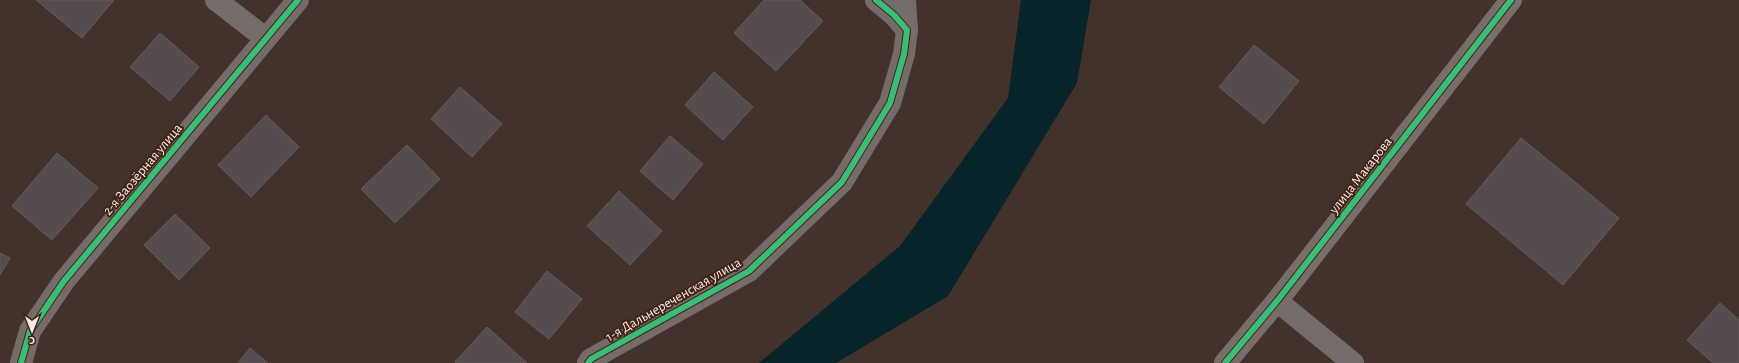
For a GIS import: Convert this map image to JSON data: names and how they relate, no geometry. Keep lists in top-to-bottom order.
{
  "streets": {
    "street": ["2-я Заозёрная улица", "улица Макарова", "1-я Дальнереченская улица"]
  },
  "north": "bottom"
}
